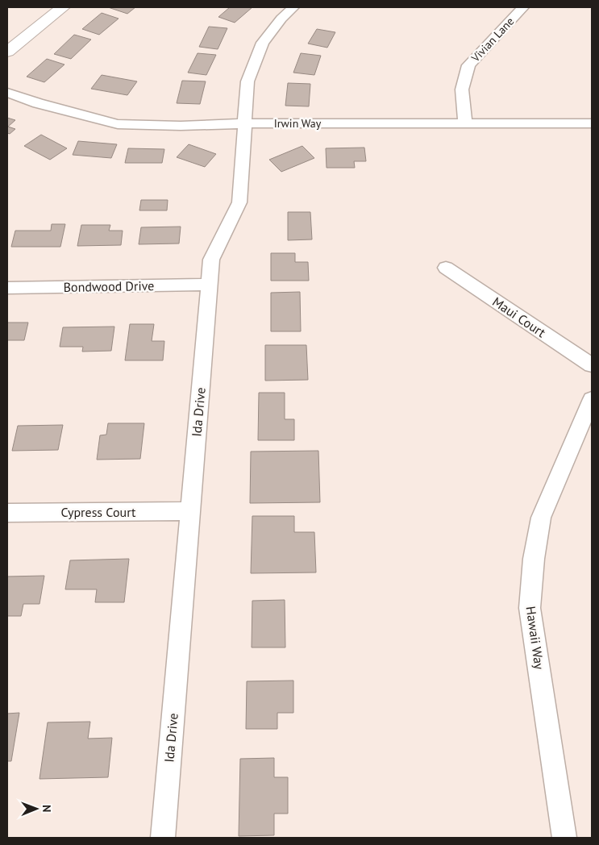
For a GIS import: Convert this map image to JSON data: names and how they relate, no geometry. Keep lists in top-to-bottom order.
{
  "streets": {
    "street": [
      "Vivian Lane",
      "Irwin Way",
      "Bondwood Drive",
      "Maui Court",
      "Ida Drive",
      "Cypress Court",
      "Hawaii Way"
    ]
  },
  "crossings": [
    ["Vivian Lane", "Irwin Way"],
    ["Irwin Way", "Ida Drive"],
    ["Bondwood Drive", "Ida Drive"],
    ["Ida Drive", "Cypress Court"]
  ],
  "north": "right"
}
